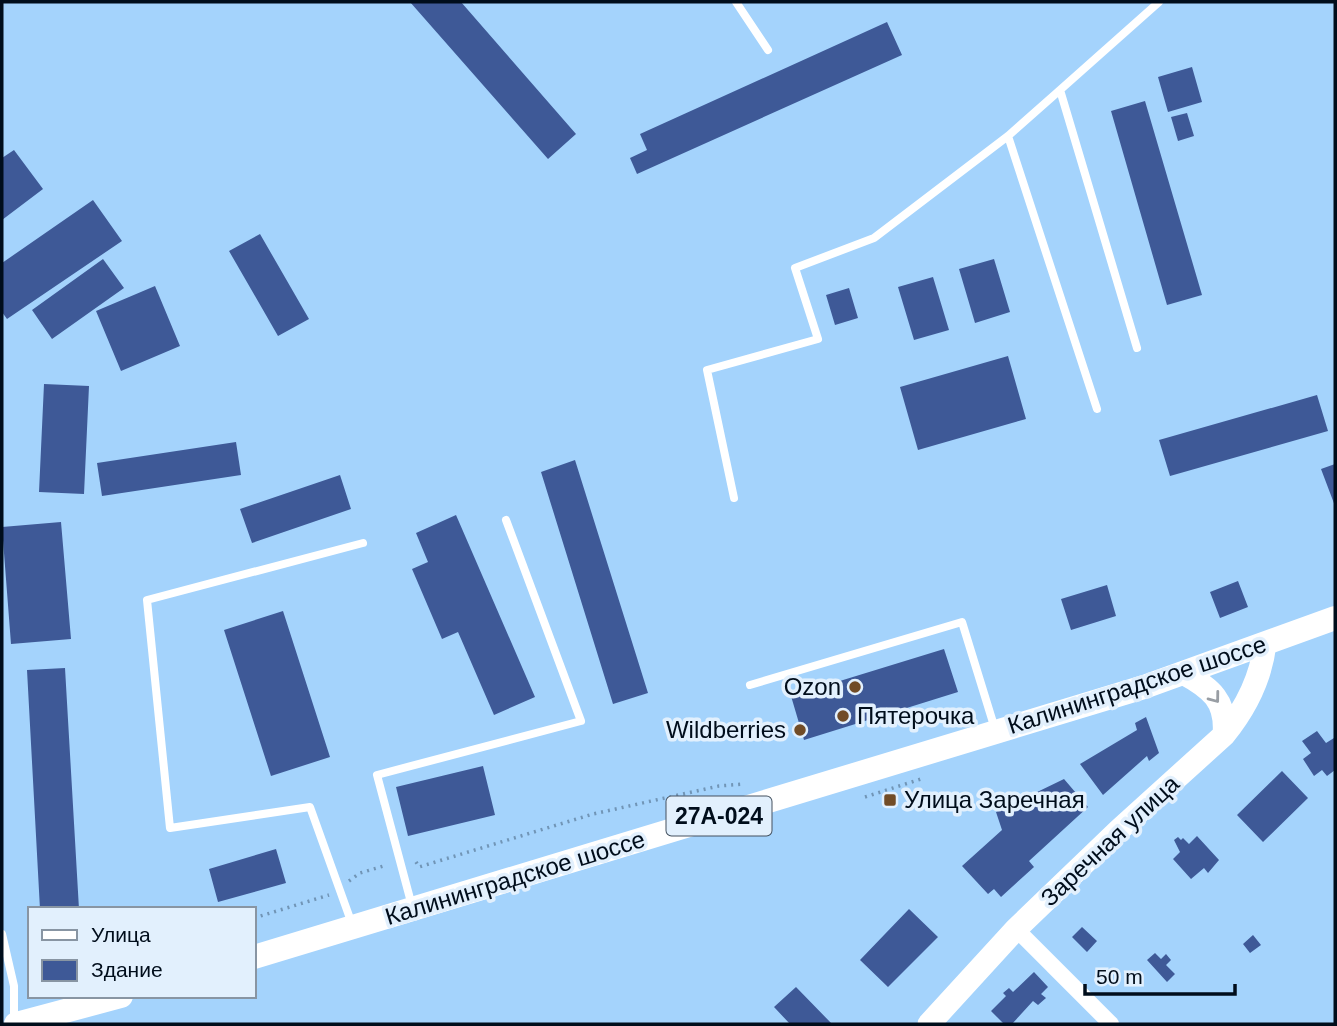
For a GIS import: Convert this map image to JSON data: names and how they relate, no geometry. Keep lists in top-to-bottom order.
{
  "streets": {
    "main road": ["Калининградское шоссе", "27А-024", "Заречная улица"]
  },
  "crossings": [
    ["Калининградское шоссе", "Заречная улица"]
  ],
  "places": {
    "other": ["Ozon", "Пятерочка", "Wildberries"],
    "transit": ["Улица Заречная"]
  },
  "legend": ["Улица", "Здание"],
  "scale_bar": "50 m"
}
